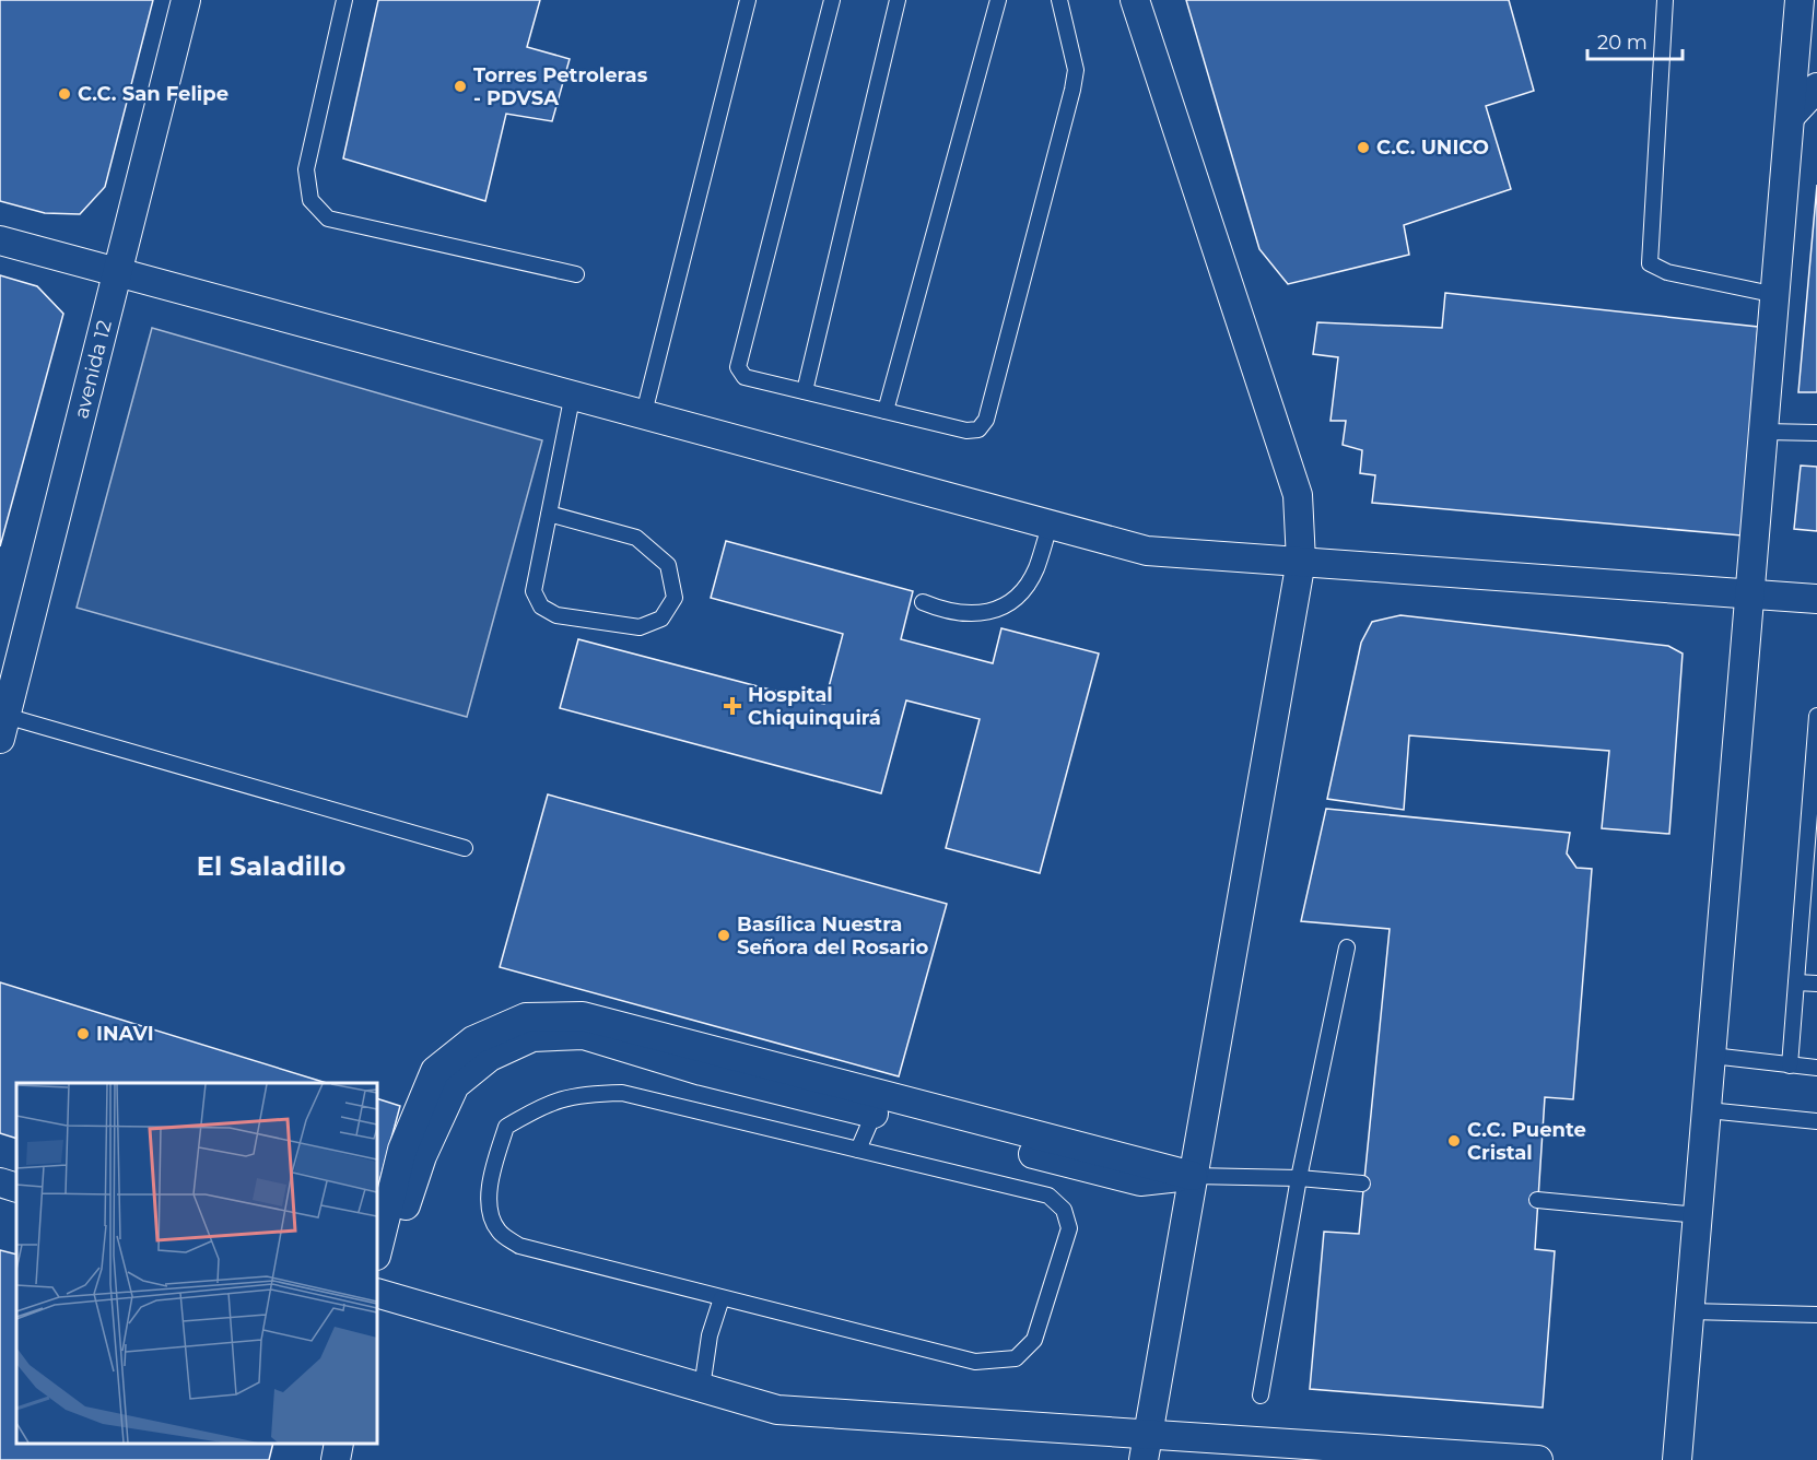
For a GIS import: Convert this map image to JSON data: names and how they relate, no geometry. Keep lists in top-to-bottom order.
{
  "streets": {
    "street": ["avenida 12"]
  },
  "districts": ["El Saladillo"],
  "places": {
    "other": [
      "Torres Petroleras - PDVSA",
      "C.C. San Felipe",
      "C.C. UNICO",
      "Basílica Nuestra Señora del Rosario",
      "INAVI",
      "C.C. Puente Cristal"
    ],
    "health": ["Hospital Chiquinquirá"]
  },
  "scale_bar": "20 m"
}
